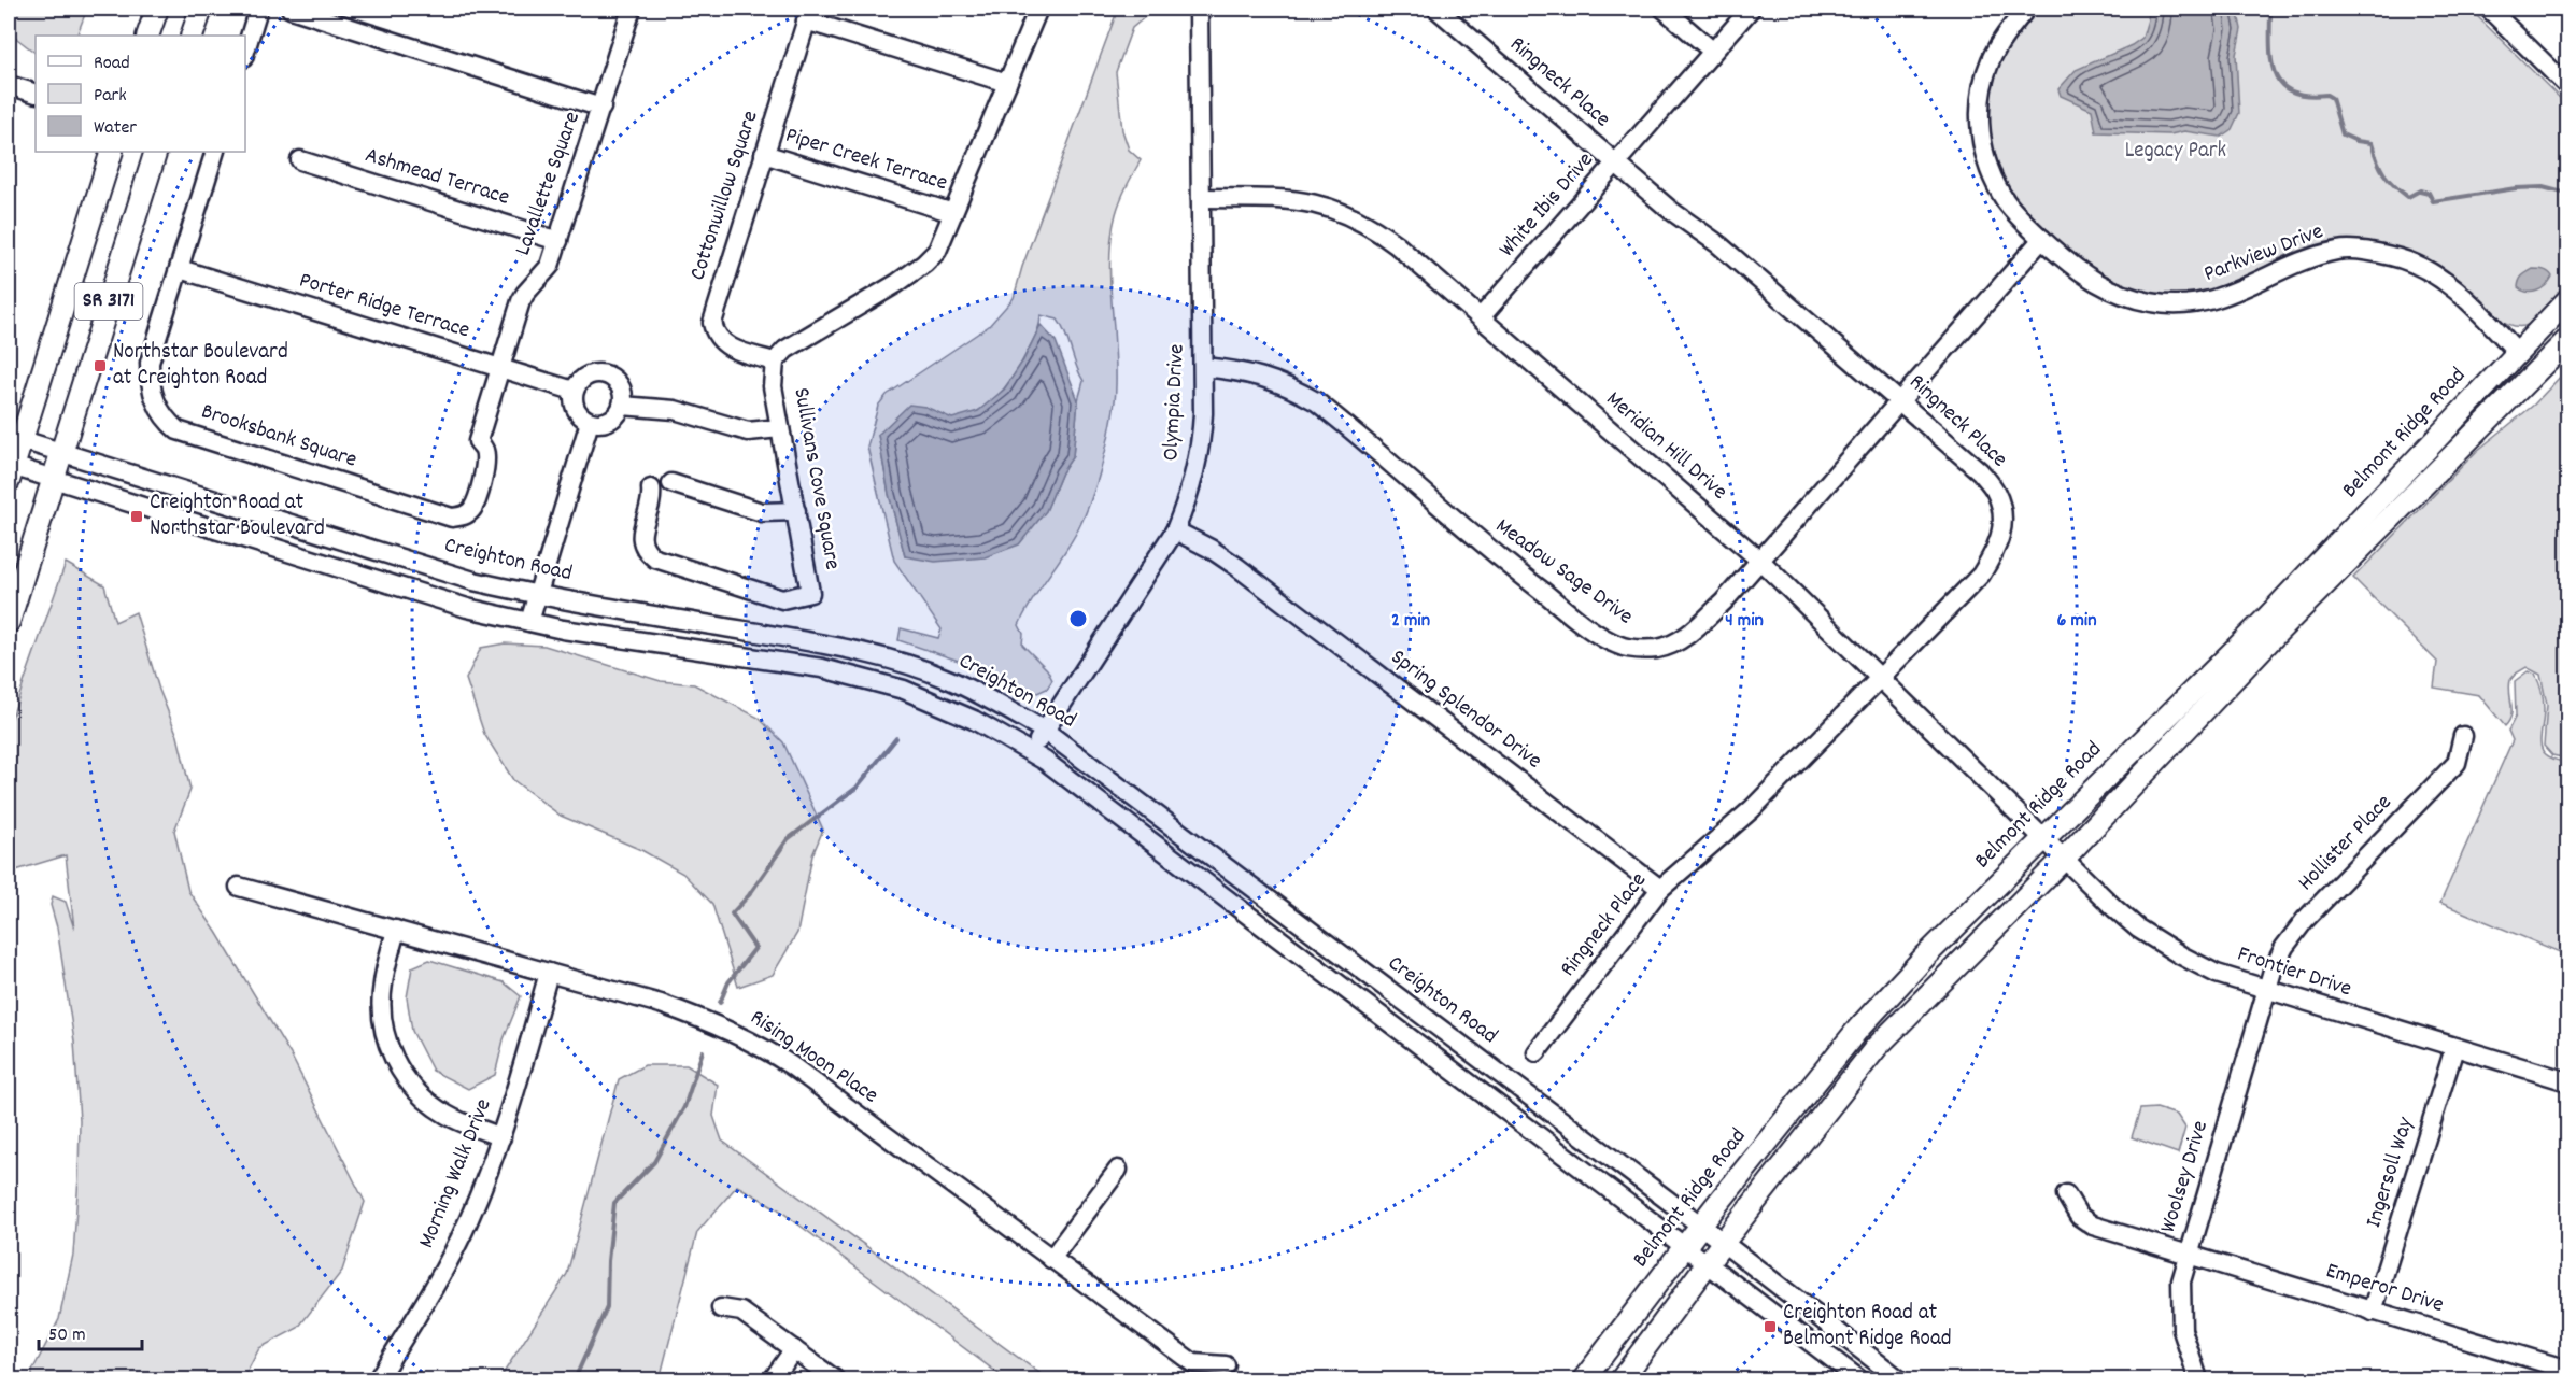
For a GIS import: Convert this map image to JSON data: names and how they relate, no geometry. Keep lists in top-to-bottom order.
{
  "streets": {
    "main road": ["SR 3171", "Belmont Ridge Road"],
    "street": [
      "Ringneck Place",
      "Piper Creek Terrace",
      "Ashmead Terrace",
      "Lavallette Square",
      "Cottonwillow Square",
      "White Ibis Drive",
      "Parkview Drive",
      "Porter Ridge Terrace",
      "Olympia Drive",
      "Brooksbank Square",
      "Meridian Hill Drive",
      "Sullivans Cove Square",
      "Creighton Road",
      "Meadow Sage Drive",
      "Spring Splendor Drive",
      "Hollister Place",
      "Frontier Drive",
      "Rising Moon Place",
      "Ingersoll Way",
      "Morning Walk Drive",
      "Woolsey Drive",
      "Emperor Drive"
    ]
  },
  "crossings": [
    ["Ringneck Place", "White Ibis Drive"],
    ["Ringneck Place", "Meridian Hill Drive"],
    ["Ringneck Place", "Meadow Sage Drive"],
    ["Ringneck Place", "Spring Splendor Drive"],
    ["Piper Creek Terrace", "Cottonwillow Square"],
    ["Piper Creek Terrace", "Sullivans Cove Square"],
    ["Ashmead Terrace", "Lavallette Square"],
    ["Lavallette Square", "Porter Ridge Terrace"],
    ["Lavallette Square", "Brooksbank Square"],
    ["Cottonwillow Square", "Sullivans Cove Square"],
    ["White Ibis Drive", "Meridian Hill Drive"],
    ["Parkview Drive", "Belmont Ridge Road"],
    ["Parkview Drive", "Meadow Sage Drive"],
    ["SR 3171", "Creighton Road"],
    ["Porter Ridge Terrace", "Brooksbank Square"],
    ["Olympia Drive", "Meridian Hill Drive"],
    ["Olympia Drive", "Creighton Road"],
    ["Olympia Drive", "Meadow Sage Drive"],
    ["Olympia Drive", "Spring Splendor Drive"],
    ["Belmont Ridge Road", "Meridian Hill Drive"],
    ["Belmont Ridge Road", "Creighton Road"],
    ["Belmont Ridge Road", "Frontier Drive"],
    ["Meridian Hill Drive", "Meadow Sage Drive"],
    ["Meridian Hill Drive", "Frontier Drive"],
    ["Hollister Place", "Frontier Drive"],
    ["Hollister Place", "Woolsey Drive"],
    ["Frontier Drive", "Ingersoll Way"],
    ["Frontier Drive", "Woolsey Drive"],
    ["Rising Moon Place", "Morning Walk Drive"],
    ["Ingersoll Way", "Emperor Drive"],
    ["Woolsey Drive", "Emperor Drive"]
  ],
  "parks": ["Legacy Park"],
  "places": {
    "transit": ["Northstar Boulevard at Creighton Road", "Creighton Road at Northstar Boulevard", "Creighton Road at Belmont Ridge Road"]
  },
  "legend": ["Road", "Park", "Water"],
  "scale_bar": "50 m",
  "rings": ["2 min", "4 min", "6 min"]
}
